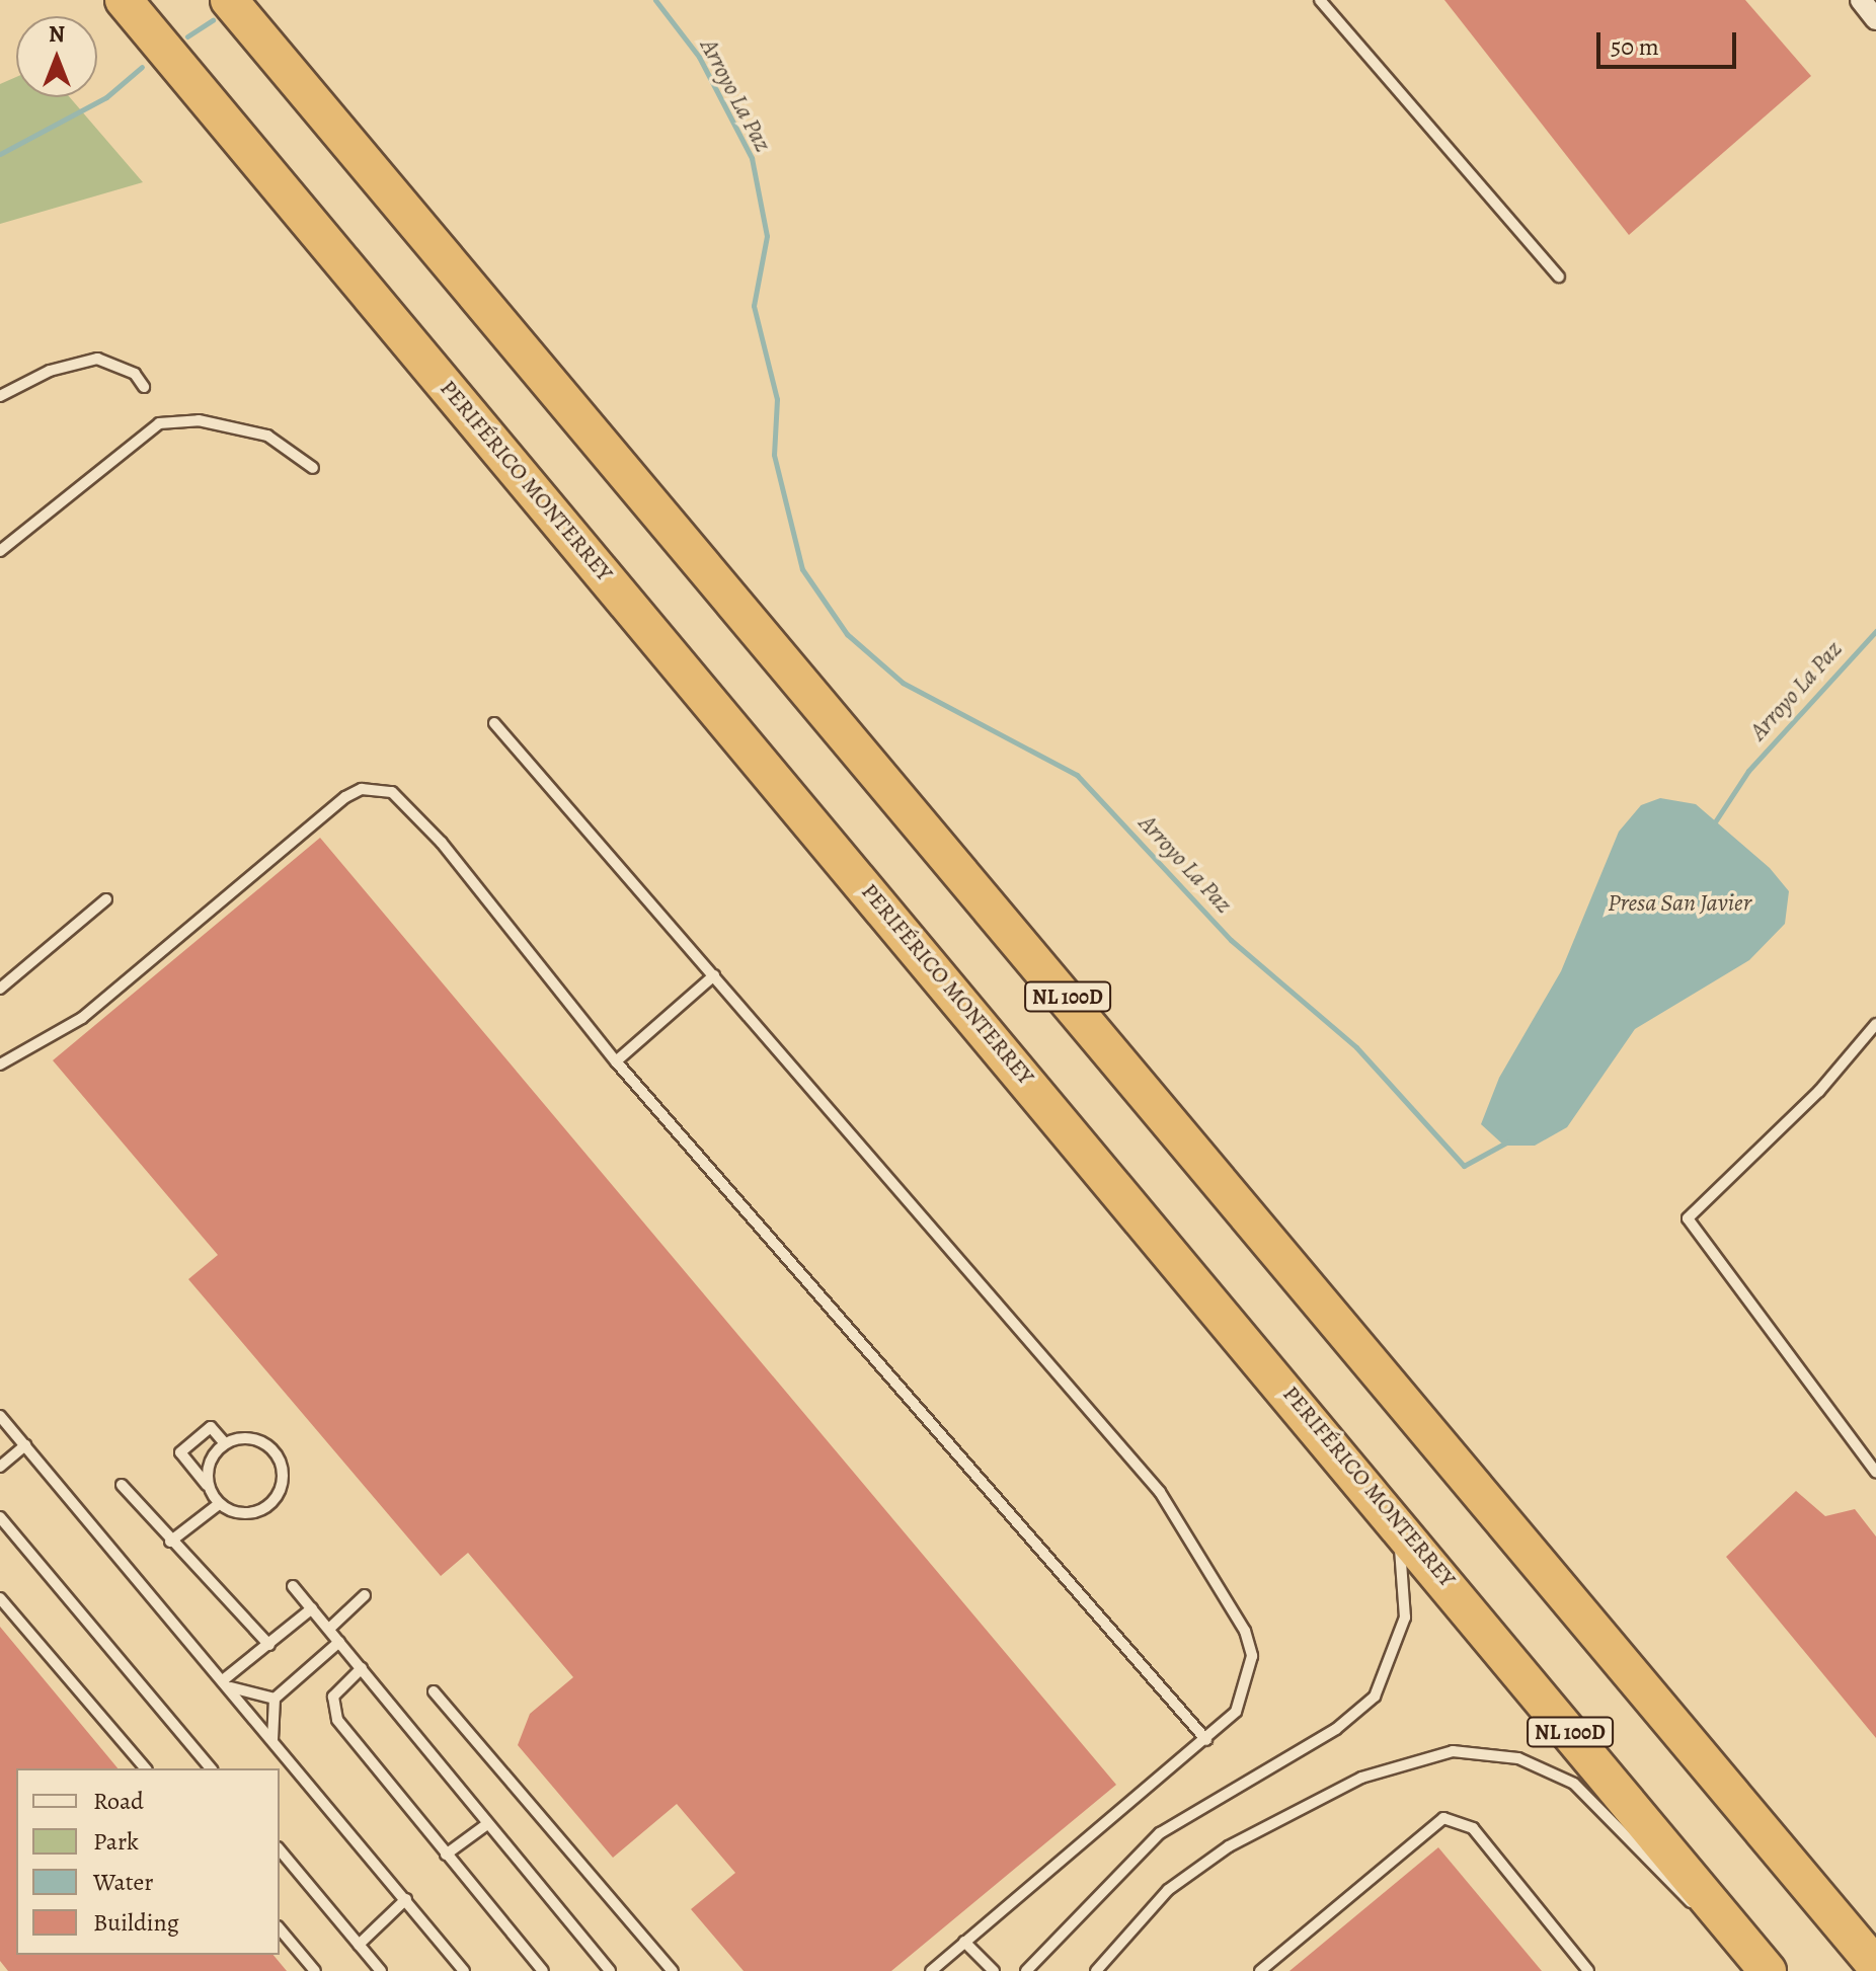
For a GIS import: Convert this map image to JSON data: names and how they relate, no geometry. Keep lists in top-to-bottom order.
{
  "streets": {
    "highway": ["PERIFÉRICO MONTERREY", "NL 100D"]
  },
  "water": ["Arroyo La Paz", "Presa San Javier"],
  "legend": [
    "Road",
    "Park",
    "Water",
    "Building"
  ],
  "scale_bar": "50 m",
  "north": "top"
}
